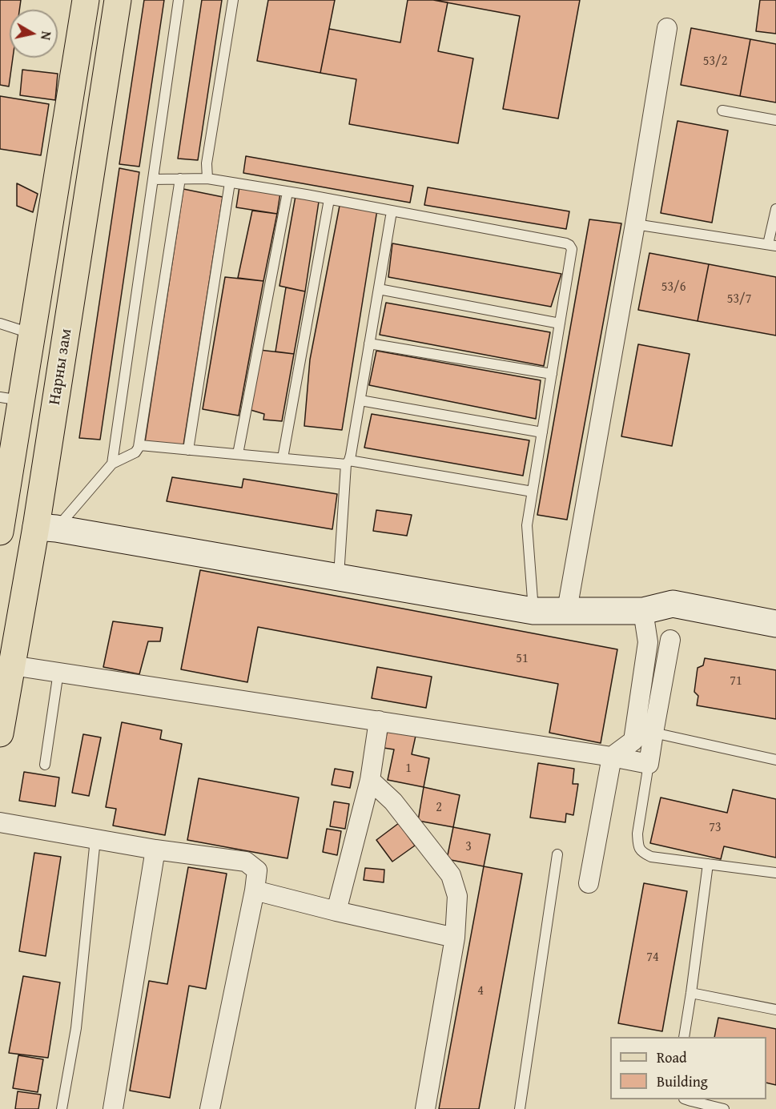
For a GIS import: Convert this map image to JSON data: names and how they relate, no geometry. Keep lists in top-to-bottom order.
{
  "streets": {
    "main road": ["Нарны зам"]
  },
  "house_numbers": [
    "53/2",
    "53/6",
    "53/7",
    "51",
    "71",
    "1",
    "2",
    "73",
    "3",
    "74",
    "4"
  ],
  "legend": ["Road", "Building"],
  "north": "right"
}
